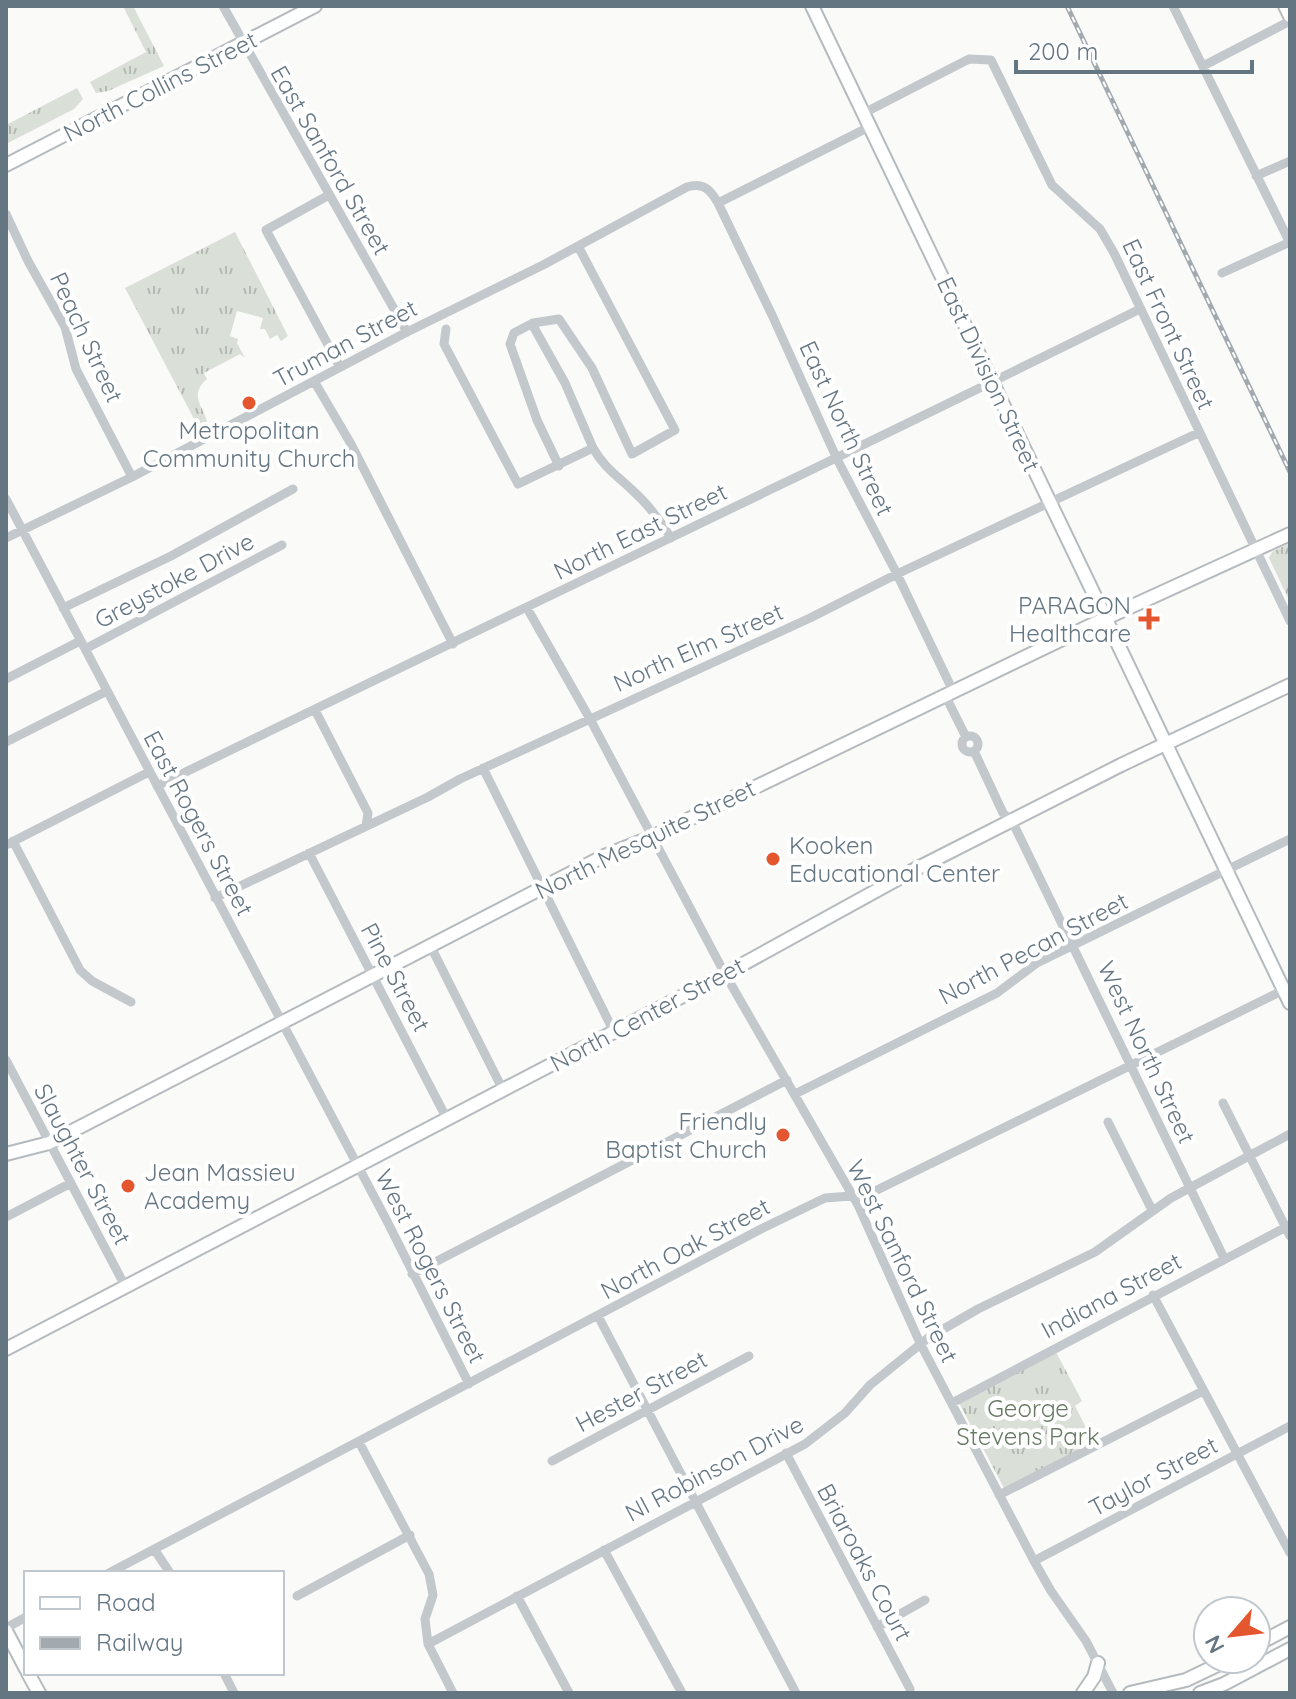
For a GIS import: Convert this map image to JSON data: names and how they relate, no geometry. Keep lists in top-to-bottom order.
{
  "streets": {
    "main road": [
      "North Collins Street",
      "East Division Street",
      "North Mesquite Street",
      "North Center Street"
    ],
    "street": [
      "East Sanford Street",
      "East Front Street",
      "Peach Street",
      "Truman Street",
      "East North Street",
      "North East Street",
      "Greystoke Drive",
      "North Elm Street",
      "East Rogers Street",
      "North Pecan Street",
      "Pine Street",
      "West North Street",
      "Slaughter Street",
      "North Oak Street",
      "West Sanford Street",
      "West Rogers Street",
      "Indiana Street",
      "Hester Street",
      "Nl Robinson Drive",
      "Taylor Street",
      "Briaroaks Court"
    ]
  },
  "crossings": [
    ["North Collins Street", "East Sanford Street"],
    ["East Sanford Street", "Truman Street"],
    ["East Front Street", "East Division Street"],
    ["East Front Street", "North East Street"],
    ["East Front Street", "North Elm Street"],
    ["East Front Street", "North Mesquite Street"],
    ["Peach Street", "Truman Street"],
    ["Truman Street", "East North Street"],
    ["Truman Street", "East Rogers Street"],
    ["East Division Street", "North East Street"],
    ["East Division Street", "North Elm Street"],
    ["East Division Street", "North Mesquite Street"],
    ["East Division Street", "North Pecan Street"],
    ["East Division Street", "North Center Street"],
    ["East Division Street", "North Oak Street"],
    ["East North Street", "North East Street"],
    ["East North Street", "North Elm Street"],
    ["East North Street", "North Mesquite Street"],
    ["East North Street", "North Center Street"],
    ["East North Street", "West North Street"],
    ["North East Street", "East Rogers Street"],
    ["Greystoke Drive", "East Rogers Street"],
    ["North Elm Street", "East Rogers Street"],
    ["North Elm Street", "Pine Street"],
    ["East Rogers Street", "North Mesquite Street"],
    ["East Rogers Street", "North Center Street"],
    ["East Rogers Street", "West Rogers Street"],
    ["North Mesquite Street", "Pine Street"],
    ["North Mesquite Street", "Slaughter Street"],
    ["North Pecan Street", "West North Street"],
    ["North Pecan Street", "West Sanford Street"],
    ["Pine Street", "North Center Street"],
    ["North Center Street", "West North Street"],
    ["North Center Street", "Slaughter Street"],
    ["North Center Street", "West Sanford Street"],
    ["North Center Street", "West Rogers Street"],
    ["West North Street", "North Oak Street"],
    ["West North Street", "Indiana Street"],
    ["West North Street", "Nl Robinson Drive"],
    ["North Oak Street", "West Sanford Street"],
    ["North Oak Street", "West Rogers Street"],
    ["West Sanford Street", "Indiana Street"],
    ["West Sanford Street", "Nl Robinson Drive"],
    ["West Sanford Street", "Taylor Street"],
    ["Nl Robinson Drive", "Briaroaks Court"]
  ],
  "parks": ["George Stevens Park"],
  "places": {
    "other": [
      "Metropolitan Community Church",
      "Kooken Educational Center",
      "Friendly Baptist Church",
      "Jean Massieu Academy"
    ],
    "health": ["PARAGON Healthcare"]
  },
  "legend": ["Road", "Railway"],
  "scale_bar": "200 m",
  "north": "bottom left"
}
